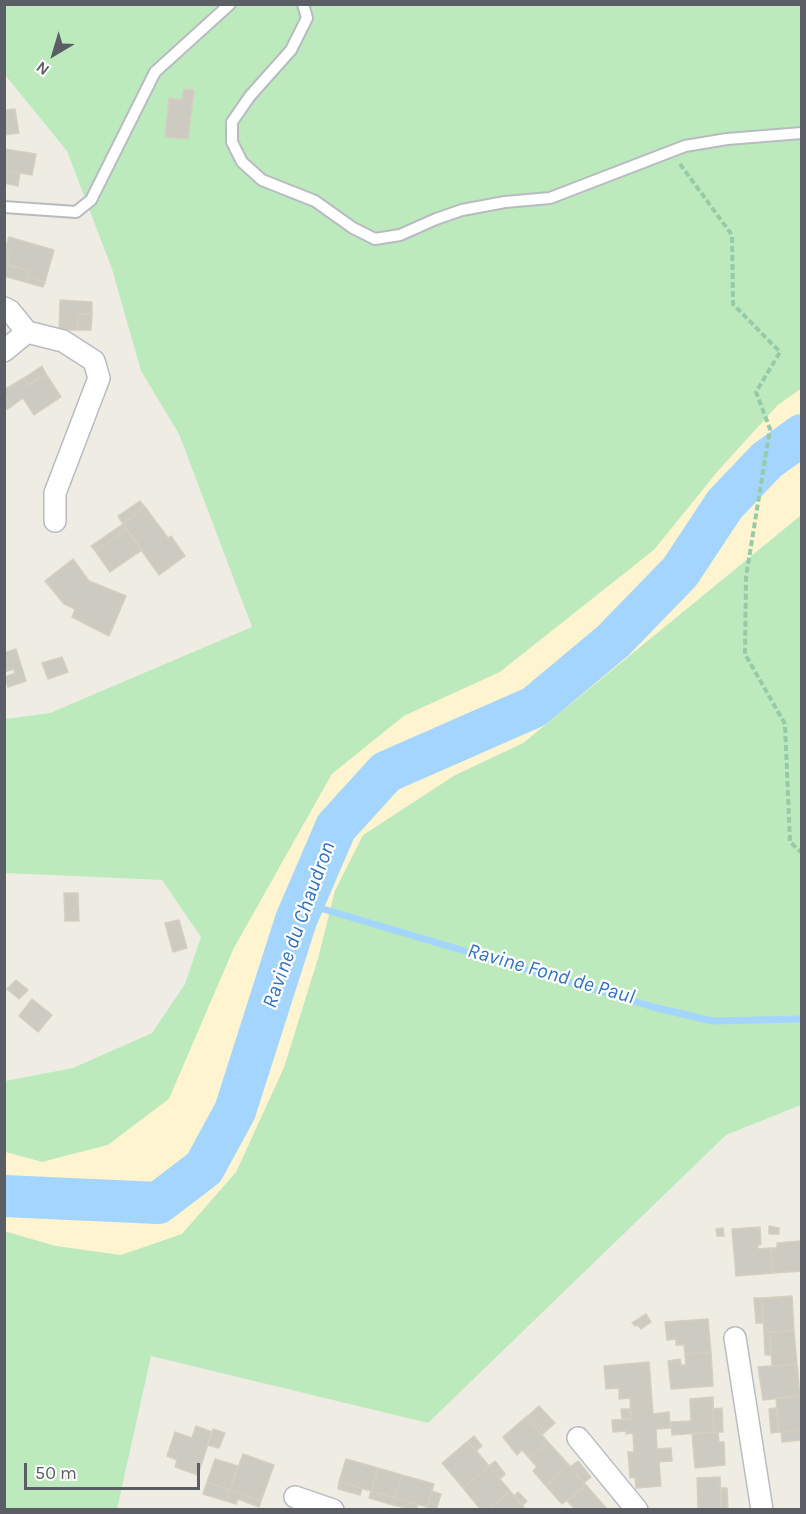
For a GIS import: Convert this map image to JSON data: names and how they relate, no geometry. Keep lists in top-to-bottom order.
{
  "water": ["Ravine du Chaudron", "Ravine Fond de Paul"],
  "scale_bar": "50 m",
  "north": "bottom left"
}
